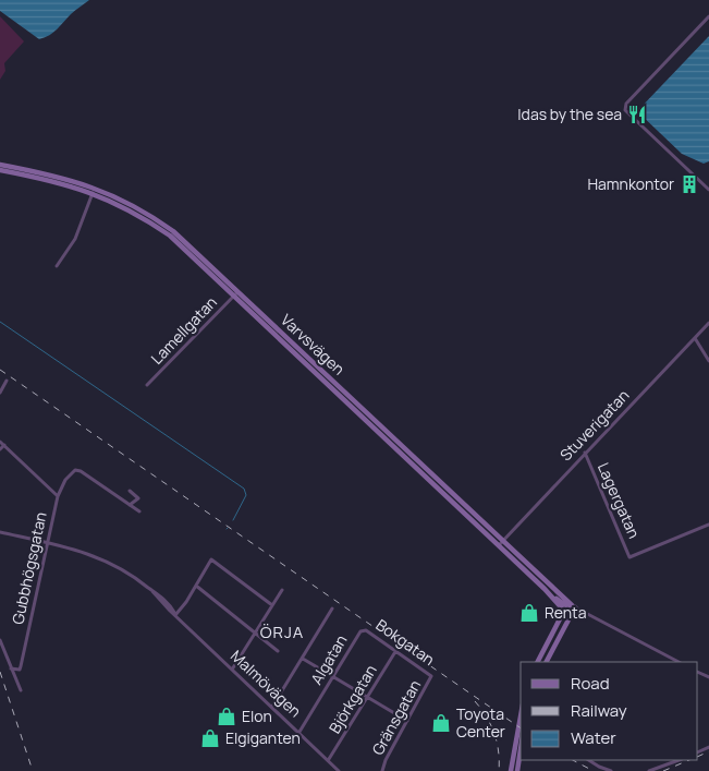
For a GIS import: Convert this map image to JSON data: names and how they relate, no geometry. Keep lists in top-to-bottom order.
{
  "streets": {
    "main road": ["Varvsvägen"],
    "street": [
      "Lamellgatan",
      "Stuverigatan",
      "Lagergatan",
      "Gubbhögsgatan",
      "Bokgatan",
      "Algatan",
      "Malmövägen",
      "Björkgatan",
      "Gränsgatan"
    ]
  },
  "crossings": [
    ["Lamellgatan", "Varvsvägen"],
    ["Varvsvägen", "Stuverigatan"],
    ["Stuverigatan", "Lagergatan"],
    ["Gubbhögsgatan", "Malmövägen"],
    ["Bokgatan", "Algatan"],
    ["Bokgatan", "Björkgatan"],
    ["Bokgatan", "Gränsgatan"],
    ["Algatan", "Malmövägen"],
    ["Malmövägen", "Björkgatan"]
  ],
  "districts": ["ÖRJA"],
  "places": {
    "restaurant": ["Idas by the sea"],
    "building": ["Hamnkontor"],
    "shop": [
      "Renta",
      "Elon",
      "Toyota Center",
      "Elgiganten"
    ]
  },
  "legend": ["Road", "Railway", "Water"]
}
